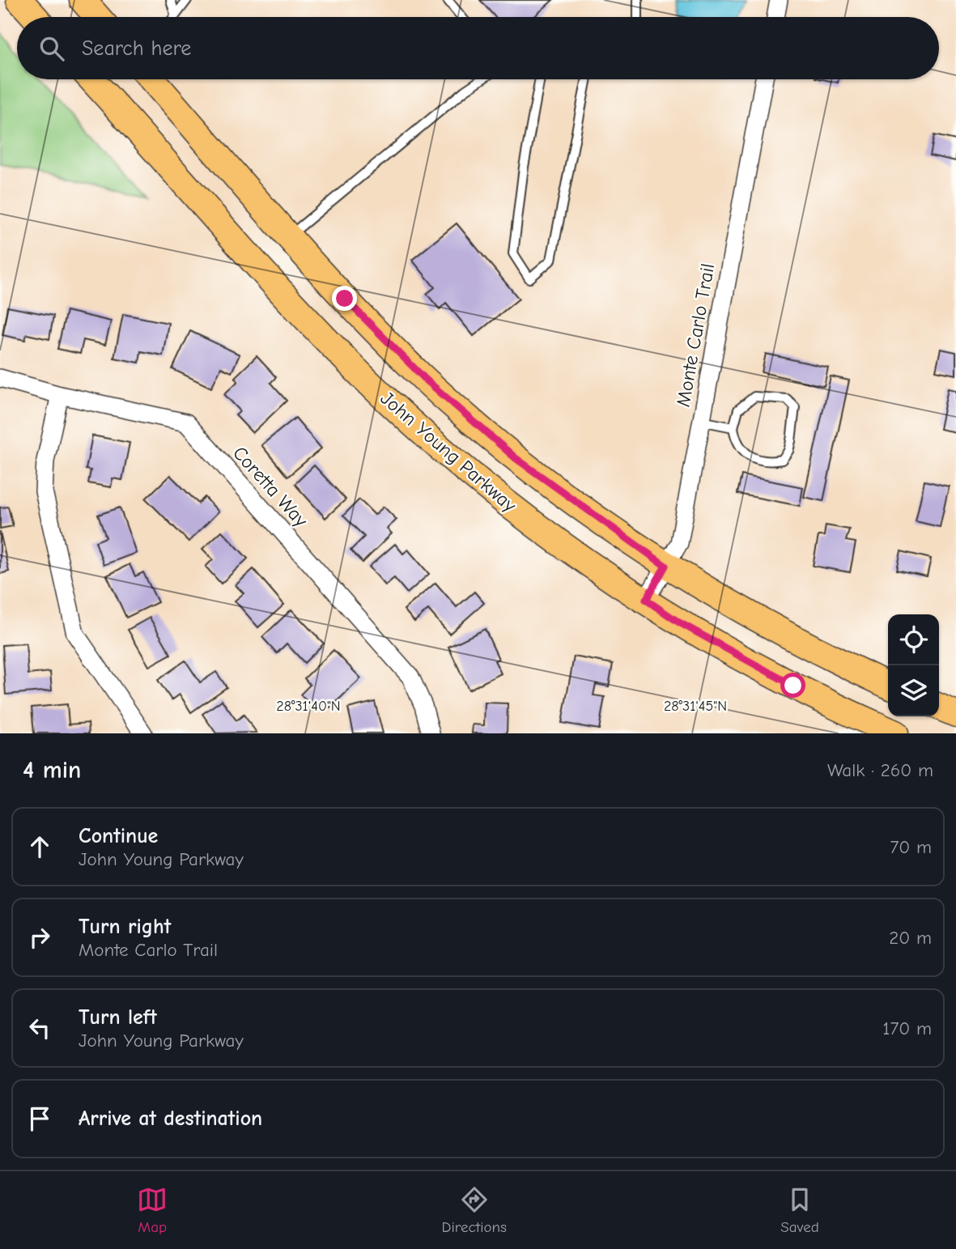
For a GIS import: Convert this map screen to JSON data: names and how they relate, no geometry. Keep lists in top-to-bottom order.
{
  "streets": {
    "main road": ["John Young Parkway"],
    "street": ["Monte Carlo Trail", "Coretta Way"]
  },
  "crossings": [
    ["Monte Carlo Trail", "John Young Parkway"]
  ],
  "page": {
    "search": "Search here",
    "heading": ["4 min", "Walk · 260 m"],
    "list": [
      ["Continue", "John Young Parkway", "70 m"],
      ["Turn right", "Monte Carlo Trail", "20 m"],
      ["Turn left", "John Young Parkway", "170 m"],
      "Arrive at destination"
    ],
    "nav": ["Map", "Directions", "Saved"]
  },
  "coordinates": ["28°31'40\"N", "28°31'45\"N"]
}
